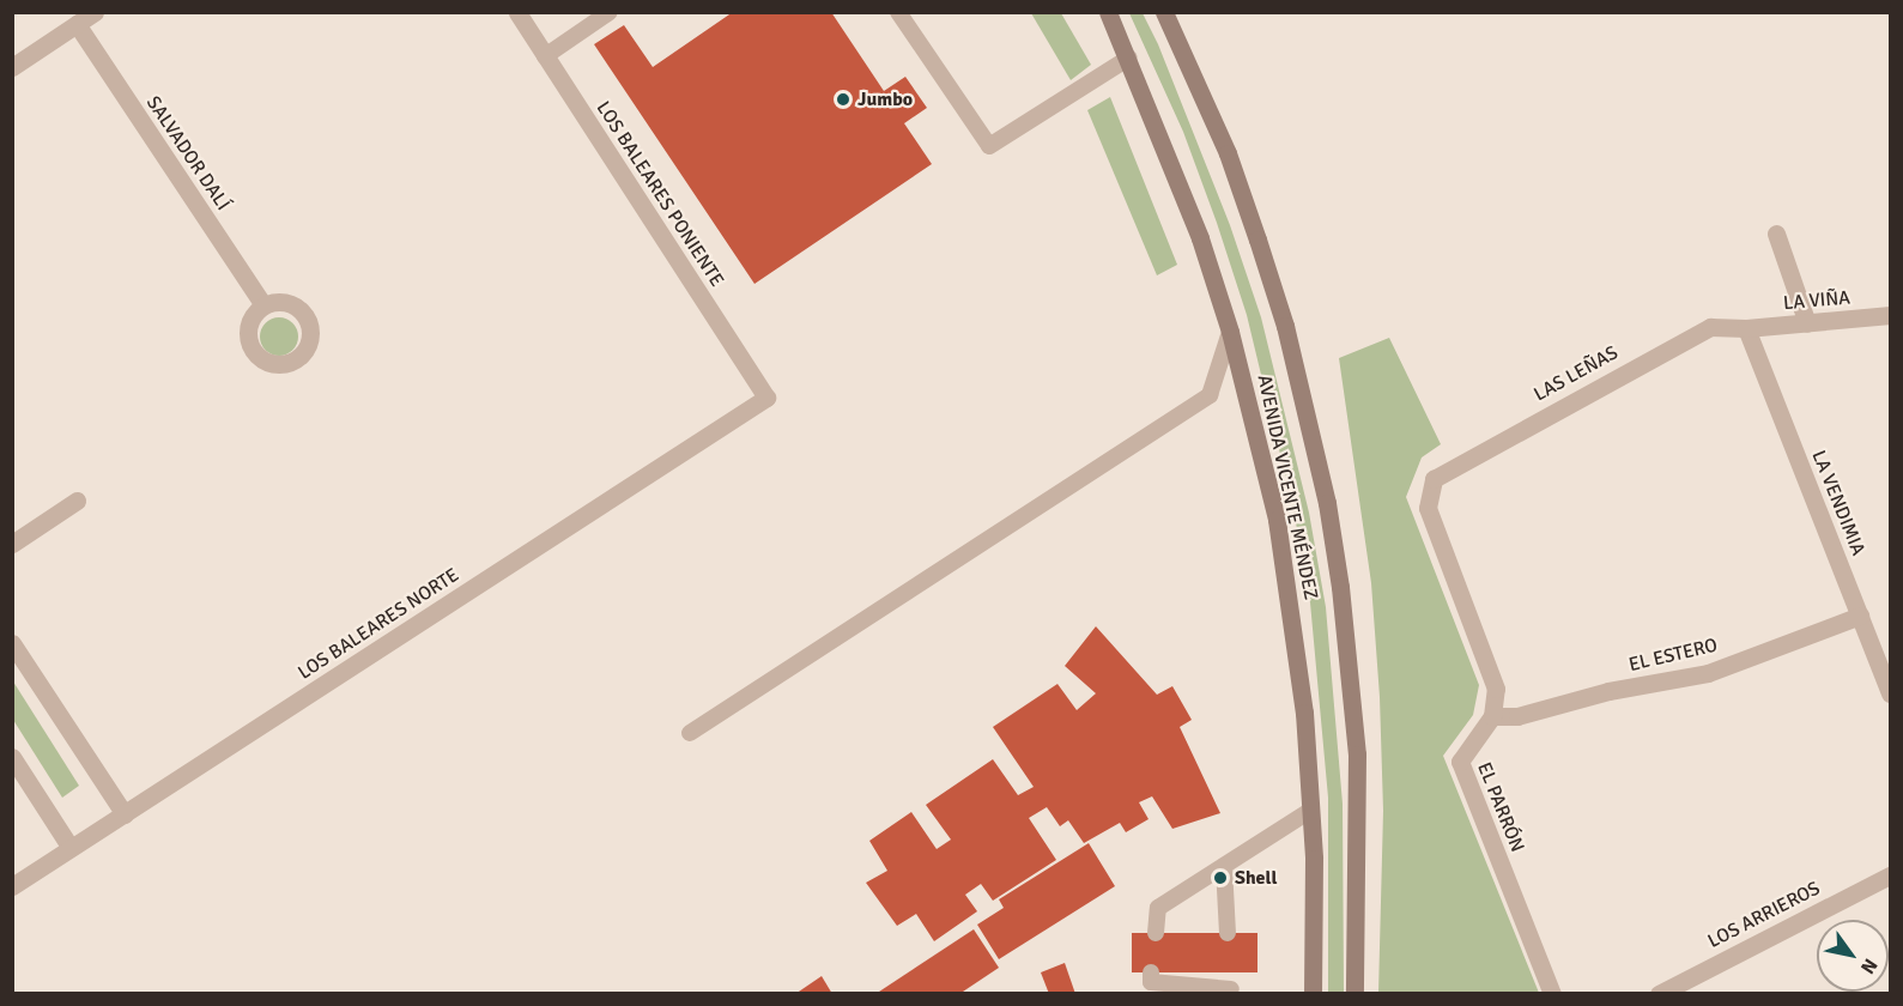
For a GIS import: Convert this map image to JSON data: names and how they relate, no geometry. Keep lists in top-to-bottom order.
{
  "streets": {
    "main road": ["AVENIDA VICENTE MÉNDEZ"],
    "street": [
      "SALVADOR DALÍ",
      "LOS BALEARES PONIENTE",
      "LA VIÑA",
      "LAS LEÑAS",
      "LA VENDIMIA",
      "LOS BALEARES NORTE",
      "EL ESTERO",
      "EL PARRÓN",
      "LOS ARRIEROS"
    ]
  },
  "crossings": [
    ["LOS BALEARES PONIENTE", "LOS BALEARES NORTE"],
    ["LA VIÑA", "LAS LEÑAS"],
    ["LA VIÑA", "LA VENDIMIA"],
    ["LAS LEÑAS", "LA VENDIMIA"],
    ["LAS LEÑAS", "EL ESTERO"],
    ["LAS LEÑAS", "EL PARRÓN"],
    ["LA VENDIMIA", "EL ESTERO"],
    ["EL ESTERO", "EL PARRÓN"]
  ],
  "places": ["Jumbo", "Shell"],
  "north": "bottom right"
}
